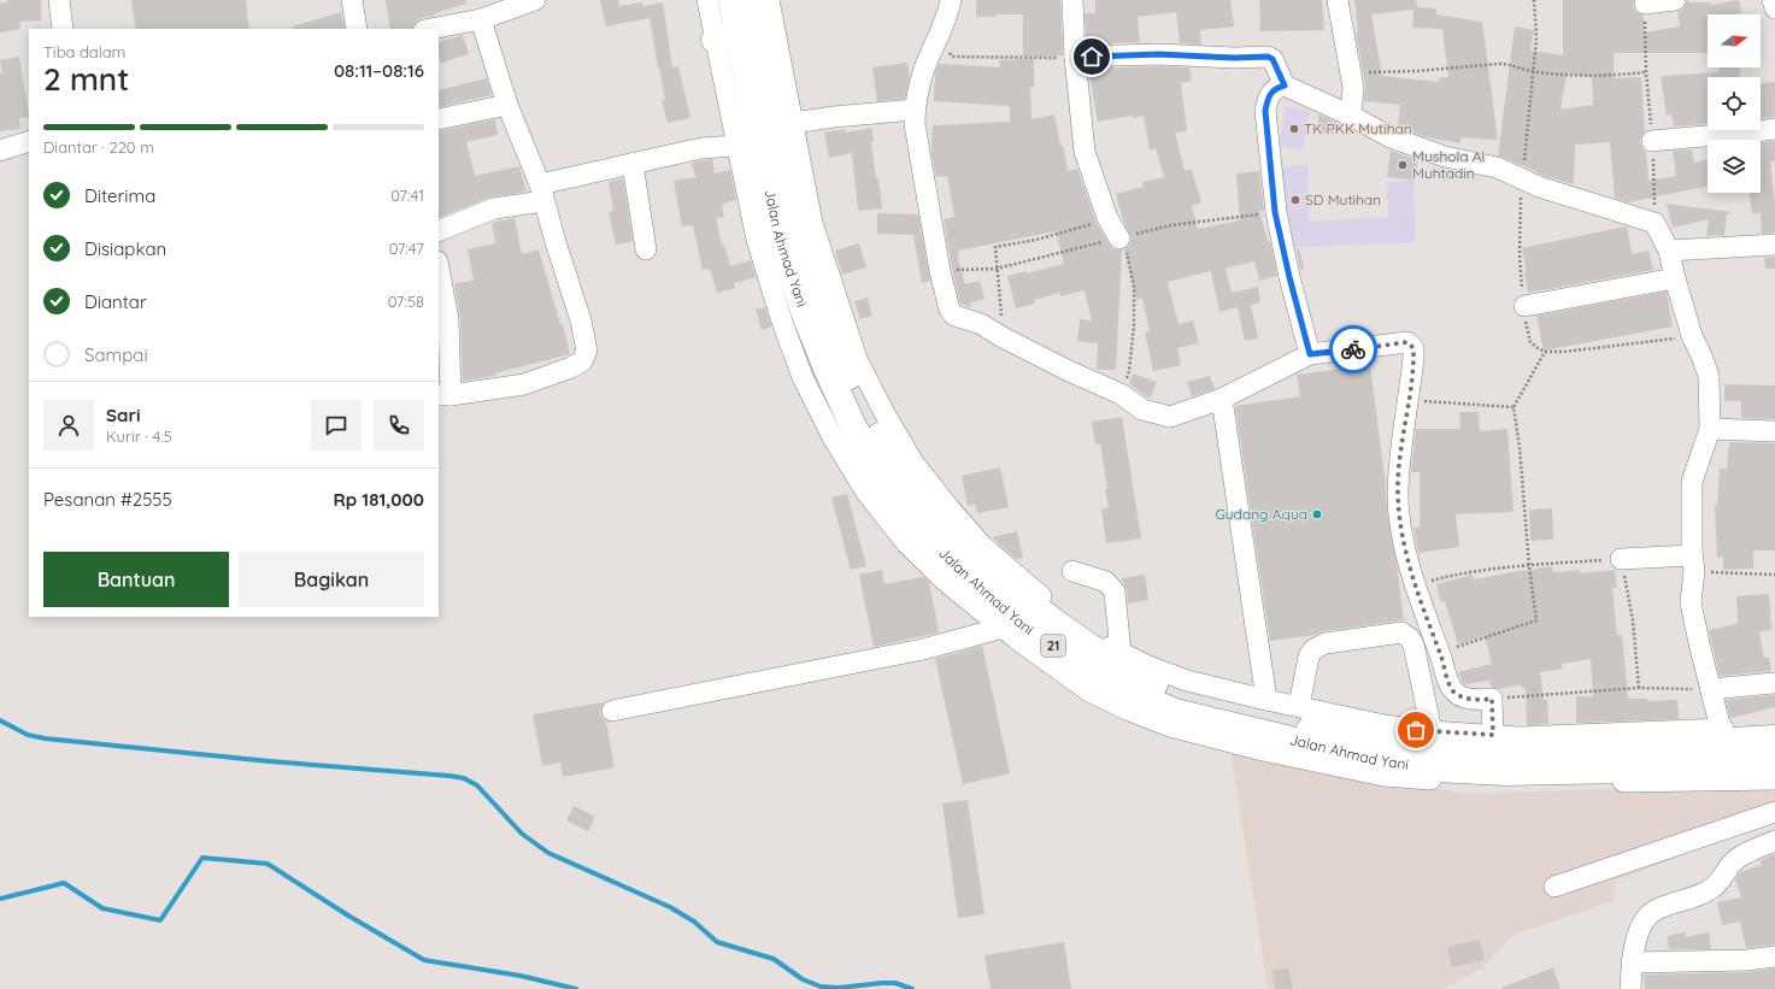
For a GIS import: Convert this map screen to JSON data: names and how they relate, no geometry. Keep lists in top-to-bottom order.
{
  "streets": {
    "highway": ["Jalan Ahmad Yani", "21"]
  },
  "places": [
    "TK PKK Mutihan",
    "Mushola Al Muhtadin",
    "SD Mutihan",
    "Gudang Aqua"
  ],
  "north": "right",
  "page": {
    "heading": ["2 mnt", "Tiba dalam", "08:11–08:16"],
    "panel": [
      "Sari",
      "Kurir · 4.5",
      "Pesanan #2555",
      "Rp 181,000"
    ],
    "bar": "Diantar · 220 m",
    "list": [
      ["Diterima", "07:41"],
      ["Disiapkan", "07:47"],
      ["Diantar", "07:58"],
      "Sampai"
    ],
    "buttons": ["Bantuan", "Bagikan"]
  }
}
